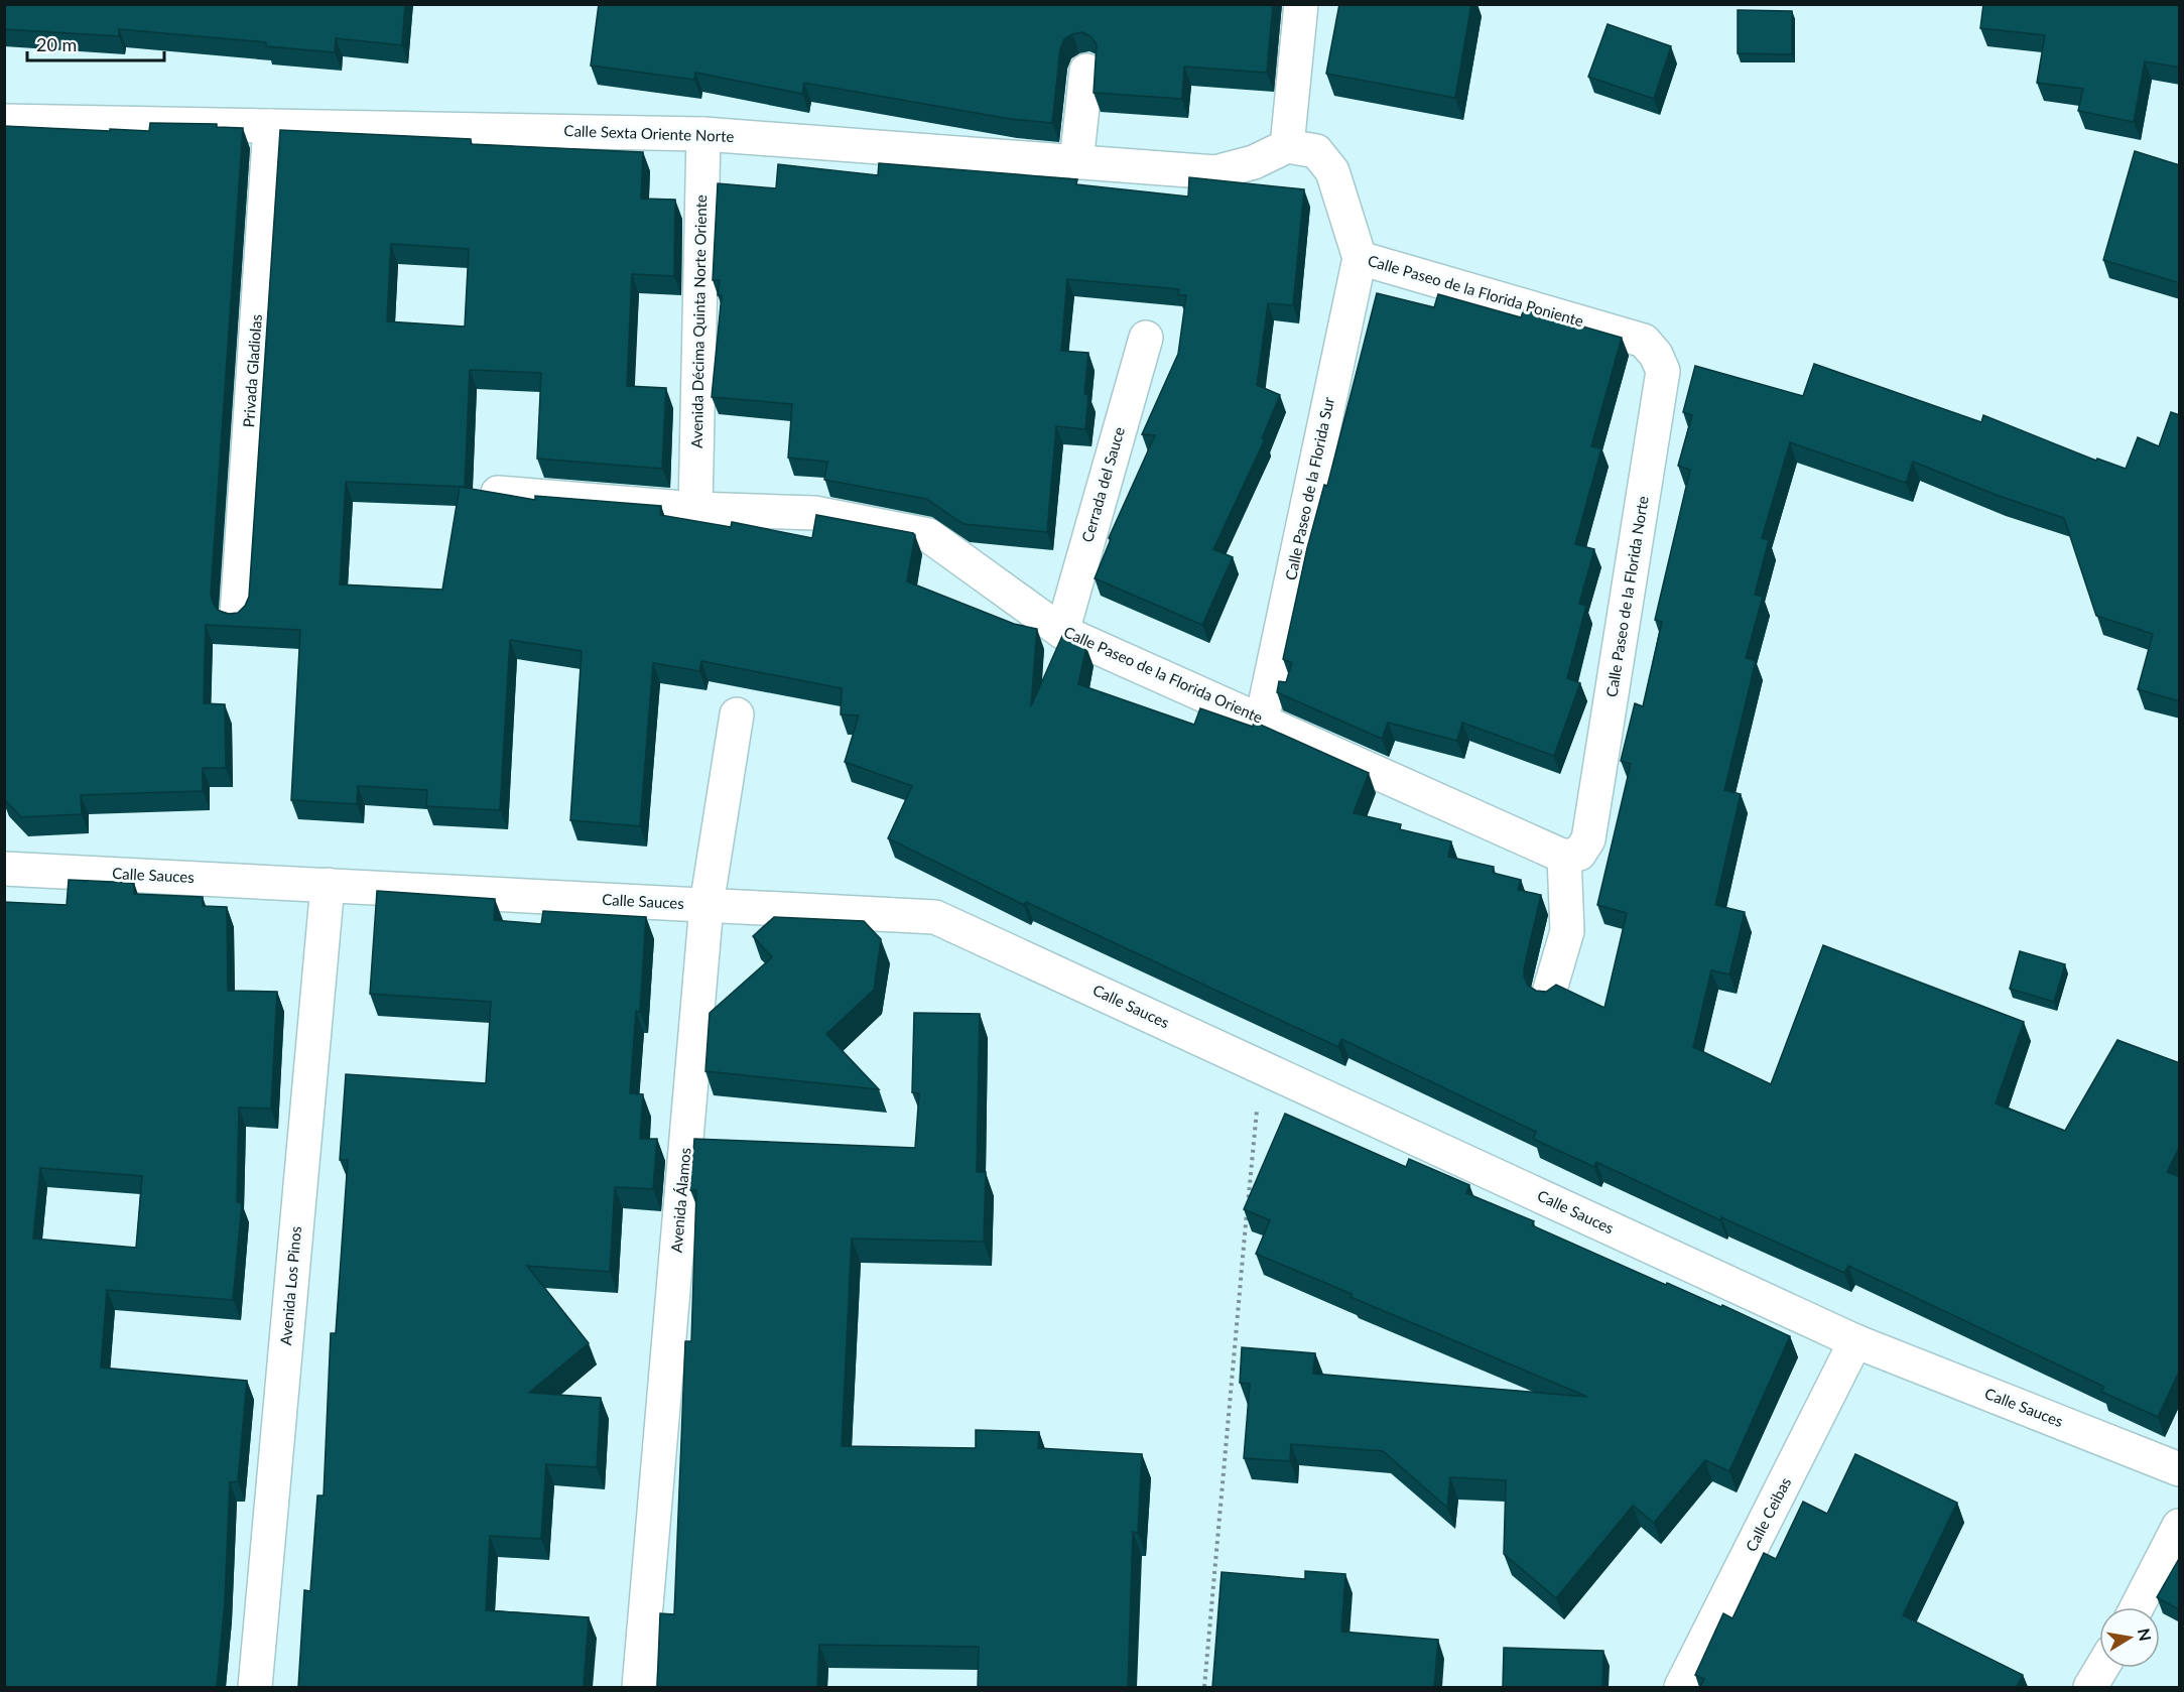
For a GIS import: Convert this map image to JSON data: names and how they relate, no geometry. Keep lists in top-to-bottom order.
{
  "streets": {
    "street": [
      "Calle Sexta Oriente Norte",
      "Calle Paseo de la Florida Poniente",
      "Avenida Décima Quinta Norte Oriente",
      "Privada Gladiolas",
      "Cerrada del Sauce",
      "Calle Paseo de la Florida Sur",
      "Calle Paseo de la Florida Norte",
      "Calle Paseo de la Florida Oriente",
      "Calle Sauces",
      "Avenida Álamos",
      "Avenida Los Pinos",
      "Calle Ceibas"
    ]
  },
  "crossings": [
    ["Calle Sexta Oriente Norte", "Calle Paseo de la Florida Poniente"],
    ["Calle Sexta Oriente Norte", "Avenida Décima Quinta Norte Oriente"],
    ["Calle Sexta Oriente Norte", "Privada Gladiolas"],
    ["Calle Paseo de la Florida Poniente", "Calle Paseo de la Florida Sur"],
    ["Calle Paseo de la Florida Poniente", "Calle Paseo de la Florida Norte"],
    ["Avenida Décima Quinta Norte Oriente", "Calle Paseo de la Florida Oriente"],
    ["Cerrada del Sauce", "Calle Paseo de la Florida Oriente"],
    ["Calle Paseo de la Florida Sur", "Calle Paseo de la Florida Oriente"],
    ["Calle Paseo de la Florida Norte", "Calle Paseo de la Florida Oriente"],
    ["Calle Sauces", "Avenida Álamos"],
    ["Calle Sauces", "Avenida Los Pinos"],
    ["Calle Sauces", "Calle Ceibas"]
  ],
  "scale_bar": "20 m",
  "north": "right"
}
